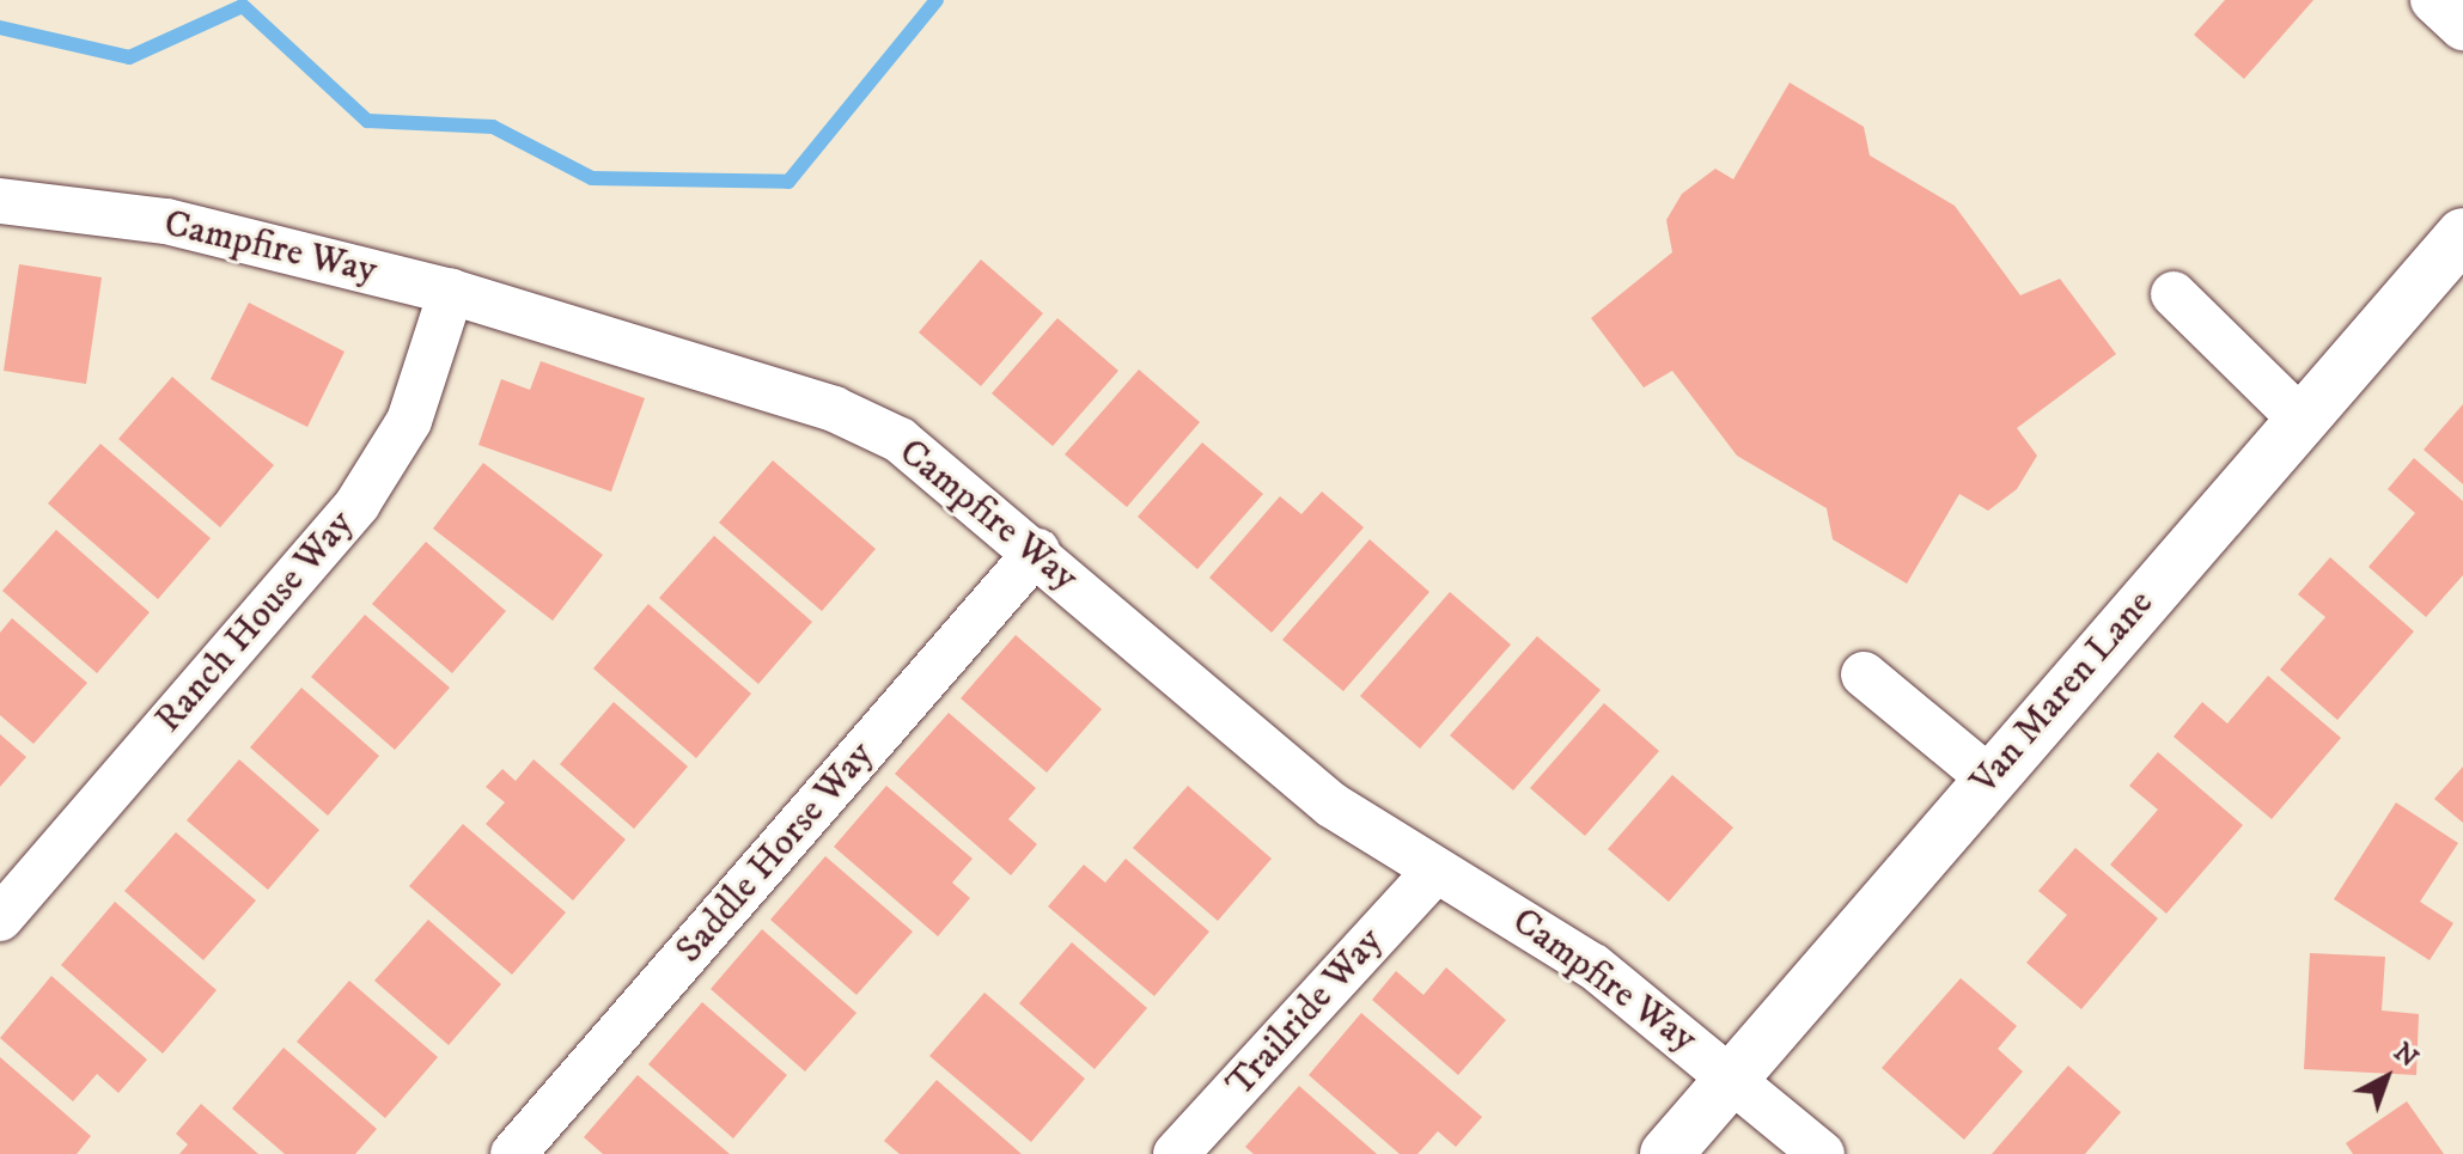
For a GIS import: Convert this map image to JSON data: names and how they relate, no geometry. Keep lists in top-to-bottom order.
{
  "streets": {
    "main road": ["Van Maren Lane"],
    "street": [
      "Campfire Way",
      "Ranch House Way",
      "Saddle Horse Way",
      "Trailride Way"
    ]
  },
  "crossings": [
    ["Campfire Way", "Ranch House Way"],
    ["Campfire Way", "Van Maren Lane"],
    ["Campfire Way", "Saddle Horse Way"],
    ["Campfire Way", "Trailride Way"]
  ],
  "north": "top right"
}
